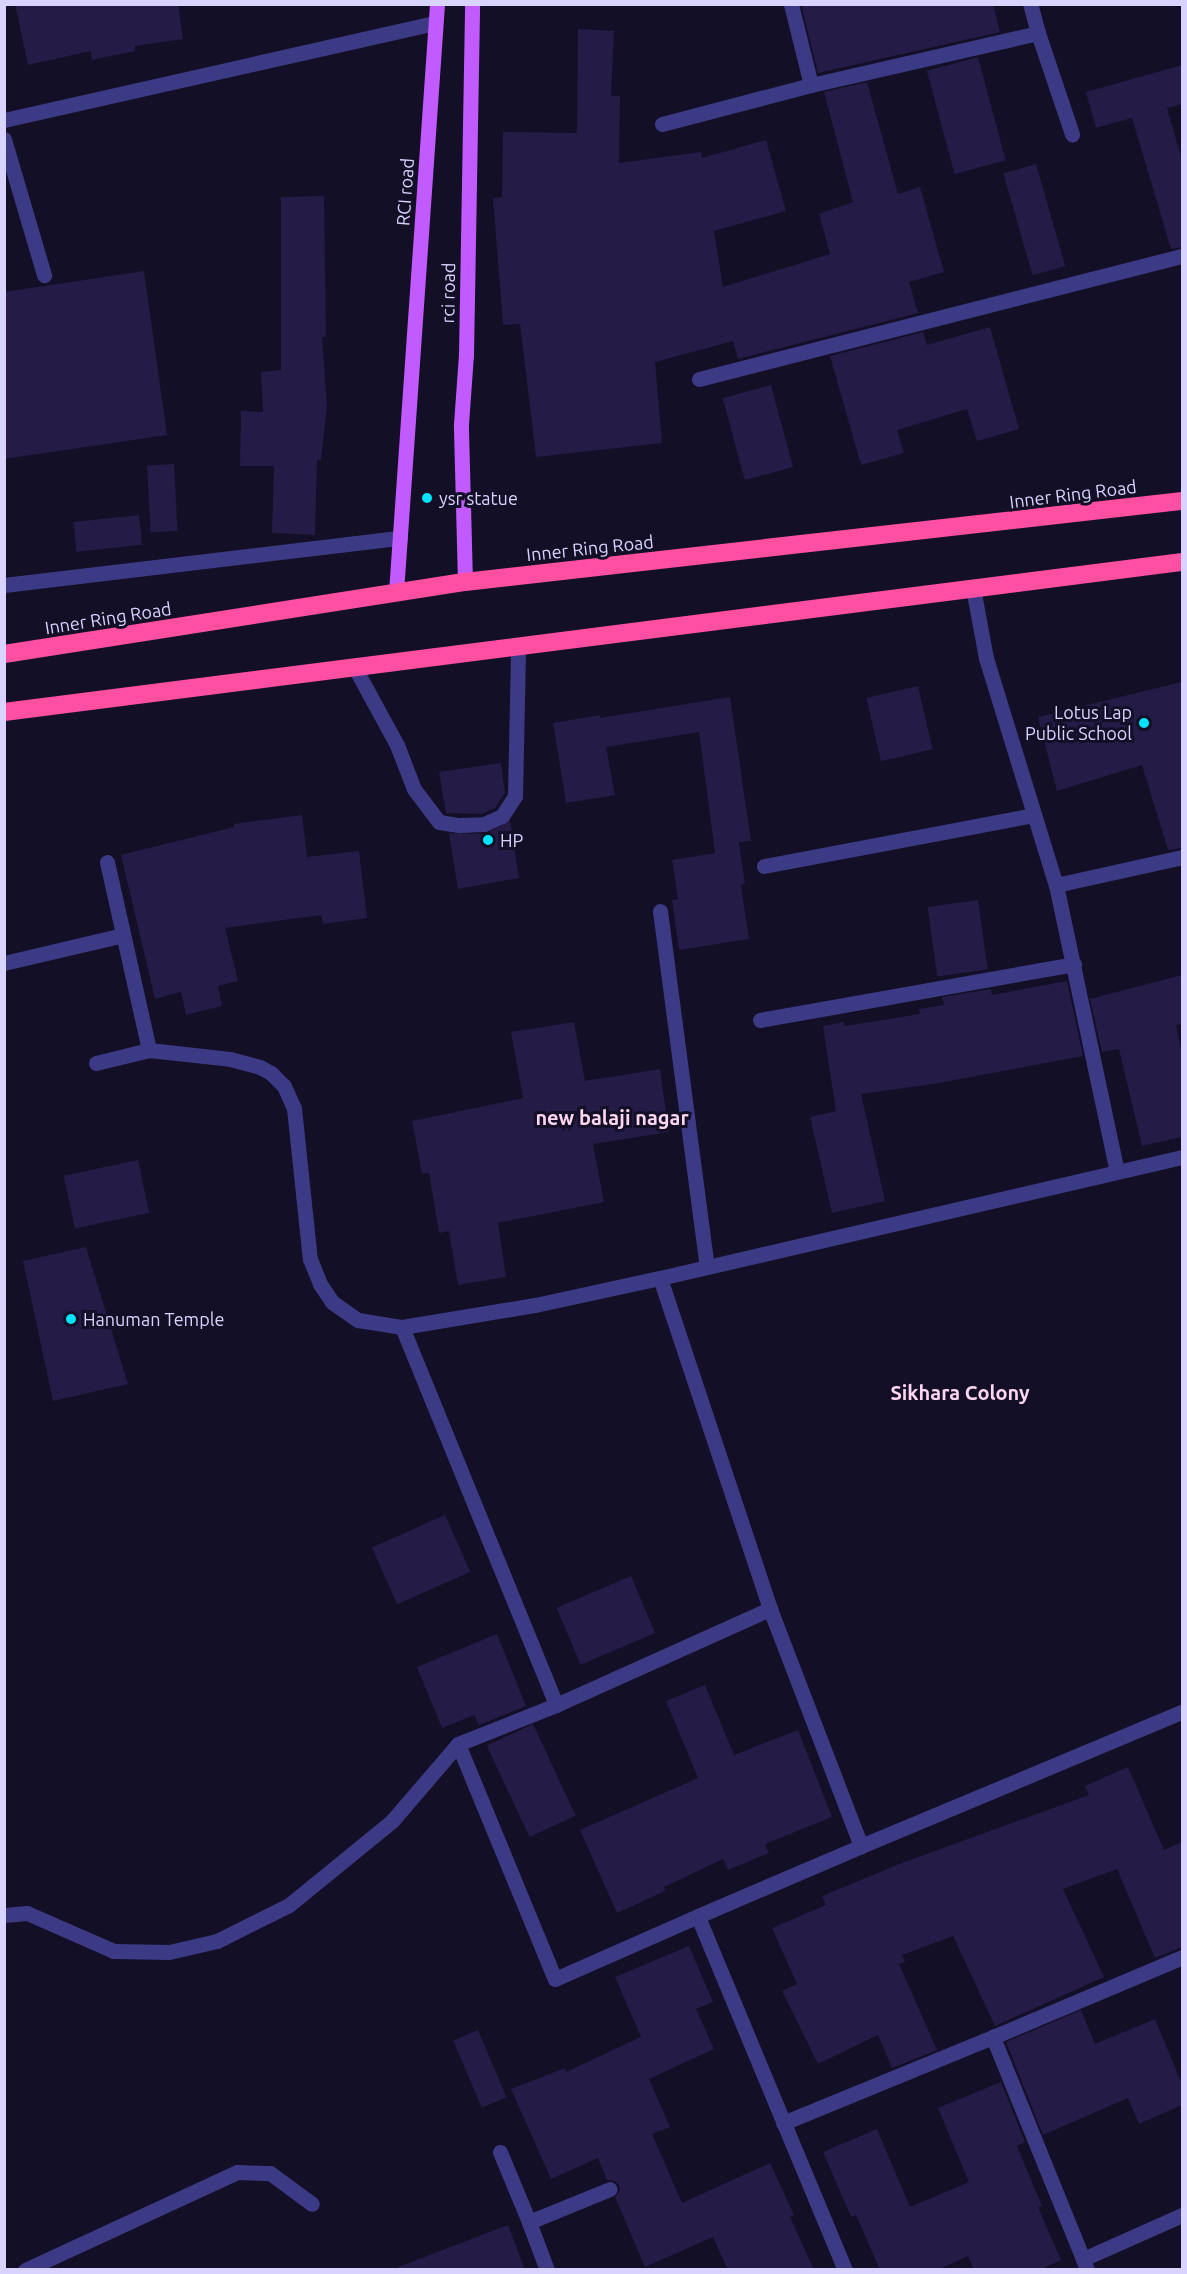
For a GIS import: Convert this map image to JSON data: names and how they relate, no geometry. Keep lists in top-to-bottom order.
{
  "streets": {
    "highway": ["Inner Ring Road"],
    "main road": ["RCI road", "rci road"]
  },
  "crossings": [
    ["rci road", "Inner Ring Road"]
  ],
  "districts": ["new balaji nagar", "Sikhara Colony"],
  "places": [
    "ysr statue",
    "Lotus Lap Public School",
    "HP",
    "Hanuman Temple"
  ]
}
